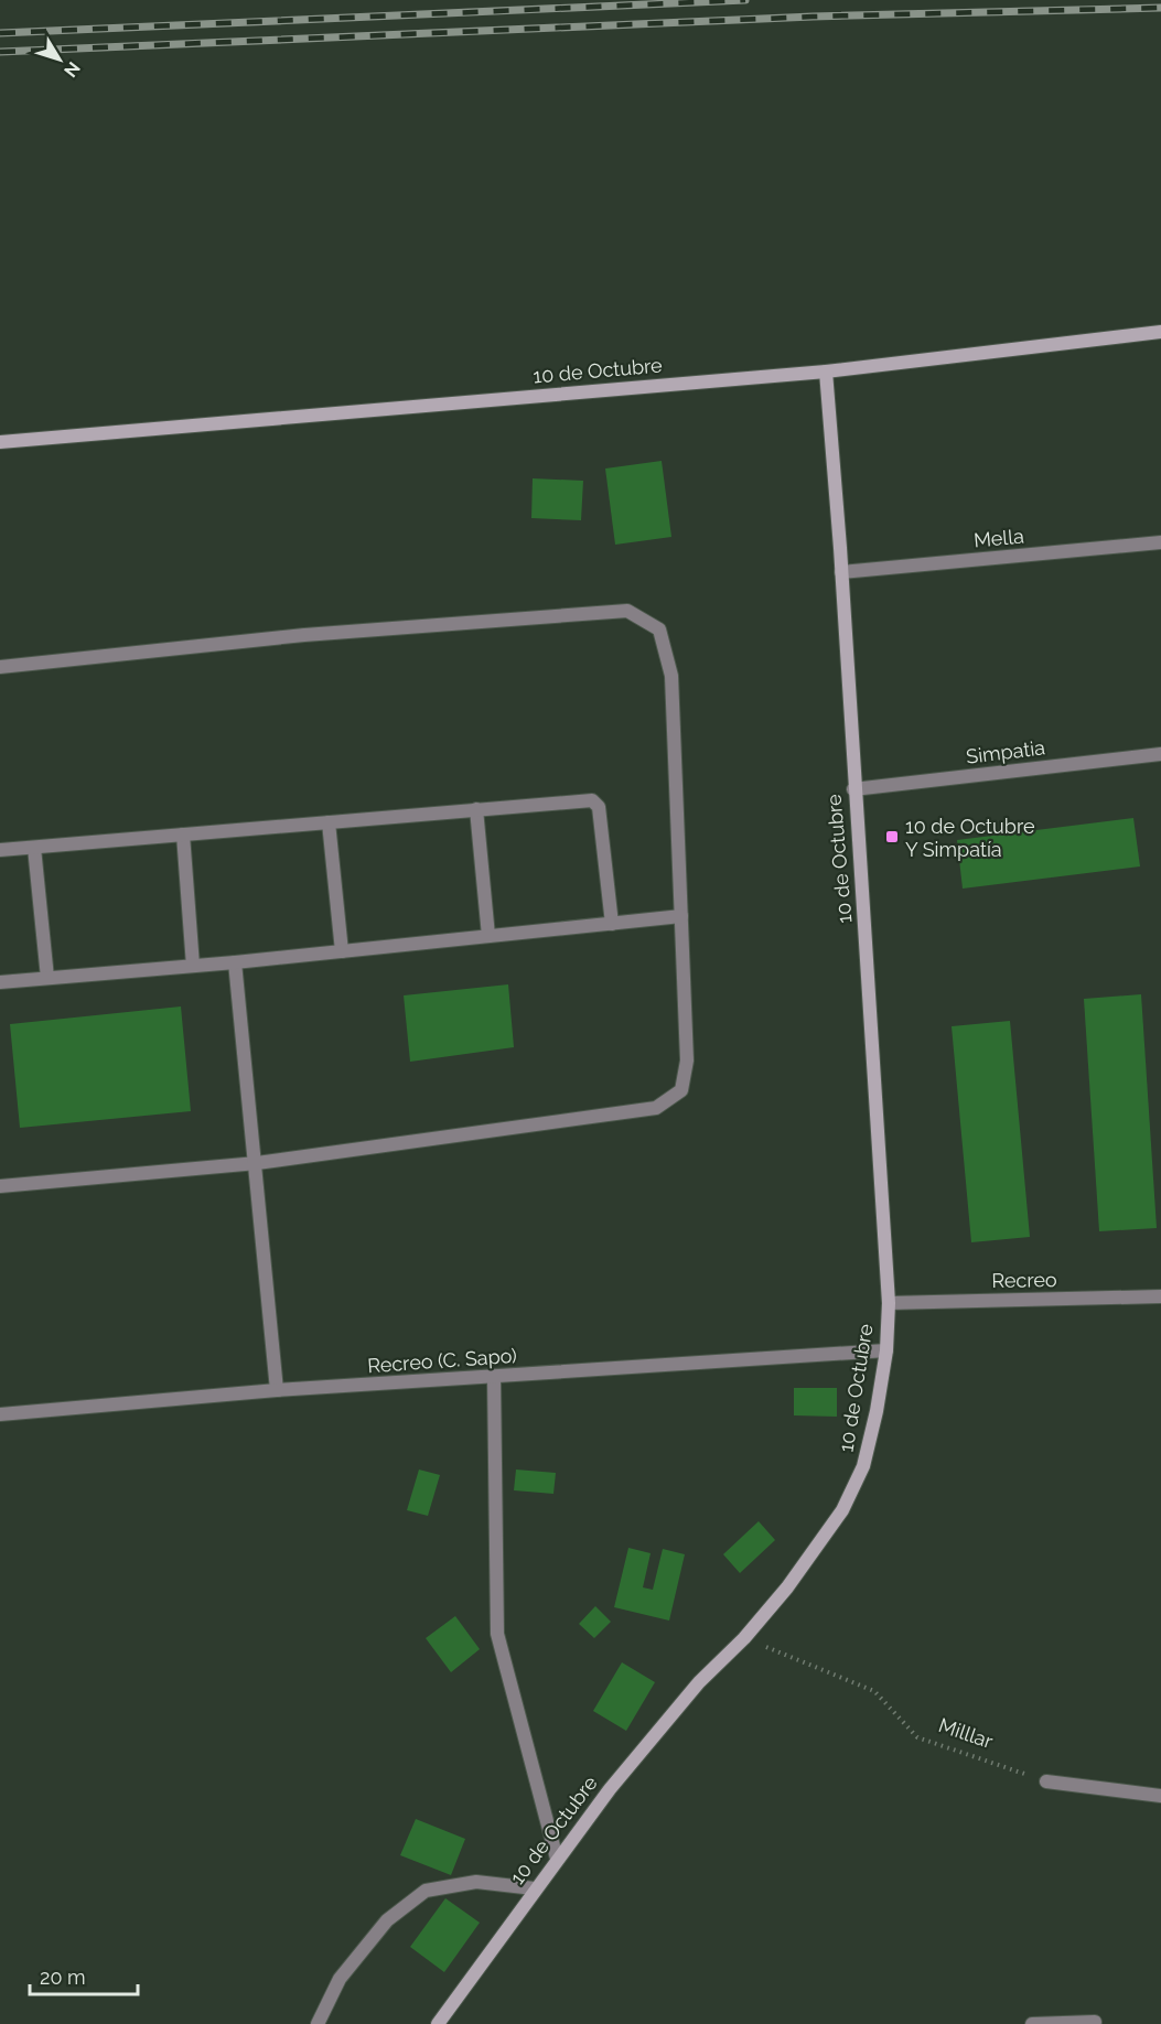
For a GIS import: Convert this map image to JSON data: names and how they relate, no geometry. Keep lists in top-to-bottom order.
{
  "streets": {
    "main road": ["10 de Octubre"],
    "street": [
      "Mella",
      "Simpatia",
      "Recreo",
      "Recreo (C. Sapo)"
    ],
    "path": ["Milllar"]
  },
  "crossings": [
    ["10 de Octubre", "Mella"],
    ["10 de Octubre", "Simpatia"],
    ["10 de Octubre", "Recreo"],
    ["10 de Octubre", "Recreo (C. Sapo)"],
    ["10 de Octubre", "Milllar"]
  ],
  "places": {
    "transit": ["10 de Octubre Y Simpatía"]
  },
  "scale_bar": "20 m",
  "north": "bottom right"
}
